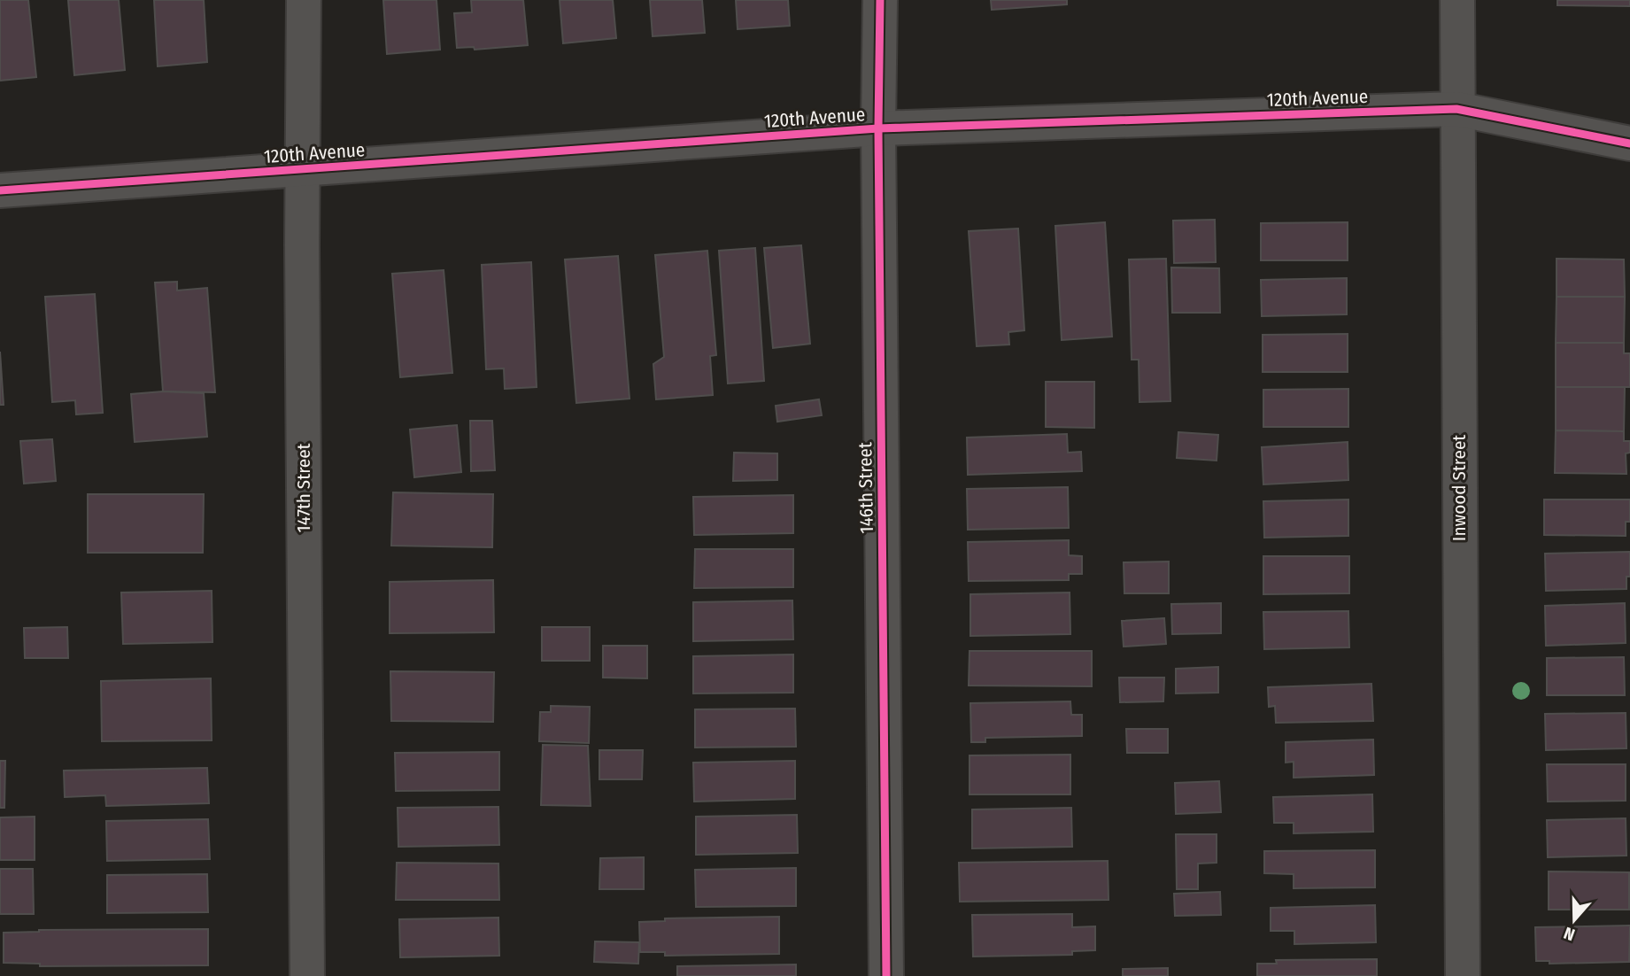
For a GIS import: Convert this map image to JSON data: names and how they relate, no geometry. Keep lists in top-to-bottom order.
{
  "streets": {
    "street": [
      "120th Avenue",
      "147th Street",
      "146th Street",
      "Inwood Street"
    ]
  },
  "crossings": [
    ["120th Avenue", "147th Street"],
    ["120th Avenue", "146th Street"],
    ["120th Avenue", "Inwood Street"]
  ],
  "north": "bottom"
}
